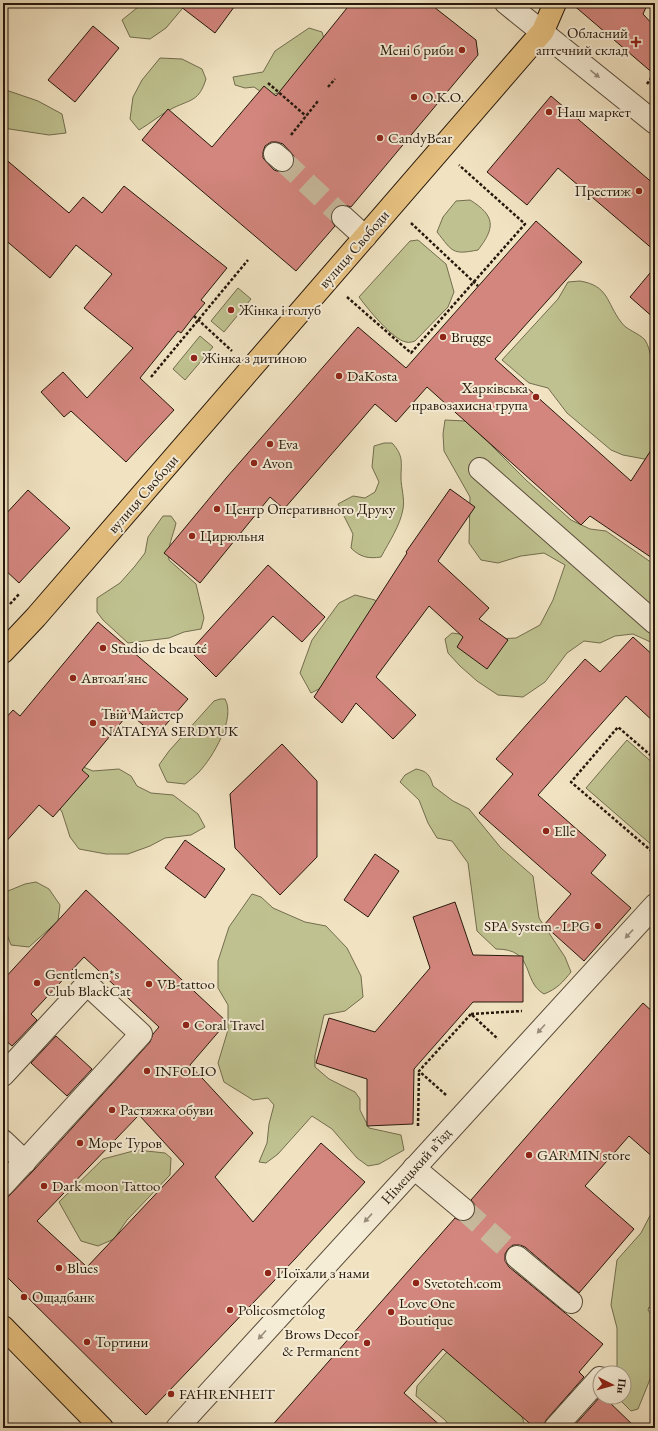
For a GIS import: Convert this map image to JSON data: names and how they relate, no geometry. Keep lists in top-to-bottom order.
{
  "streets": {
    "main road": ["вулиця Свободи"],
    "street": ["Німецький в’їзд"]
  },
  "one_way": ["Німецький в’їзд"],
  "places": {
    "health": ["Обласний аптечний склад"],
    "other": [
      "Мені б риби",
      "O.K.O.",
      "Наш маркет",
      "CandyBear",
      "Престиж",
      "Жінка і голуб",
      "Brugge",
      "Жінка з дитиною",
      "DaKosta",
      "Харківська правозахисна група",
      "Eva",
      "Avon",
      "Центр Оперативного Друку",
      "Цирюльня",
      "Studio de beauté",
      "Автоал'янс",
      "Твій Майстер NATALYA SERDYUK",
      "Elle",
      "SPA System - LPG",
      "Gentlemen*s Club BlackCat",
      "VB-tattoo",
      "Coral Travel",
      "INFOLIO",
      "Растяжка обуви",
      "Море Туров",
      "GARMIN store",
      "Dark moon Tattoo",
      "Blues",
      "Поїхали з нами",
      "Svetoteh.com",
      "Ощадбанк",
      "Policosmetolog",
      "Love One Boutique",
      "Тортини",
      "Brows Decor & Permanent",
      "FAHRENHEIT"
    ]
  },
  "north": "right"
}
